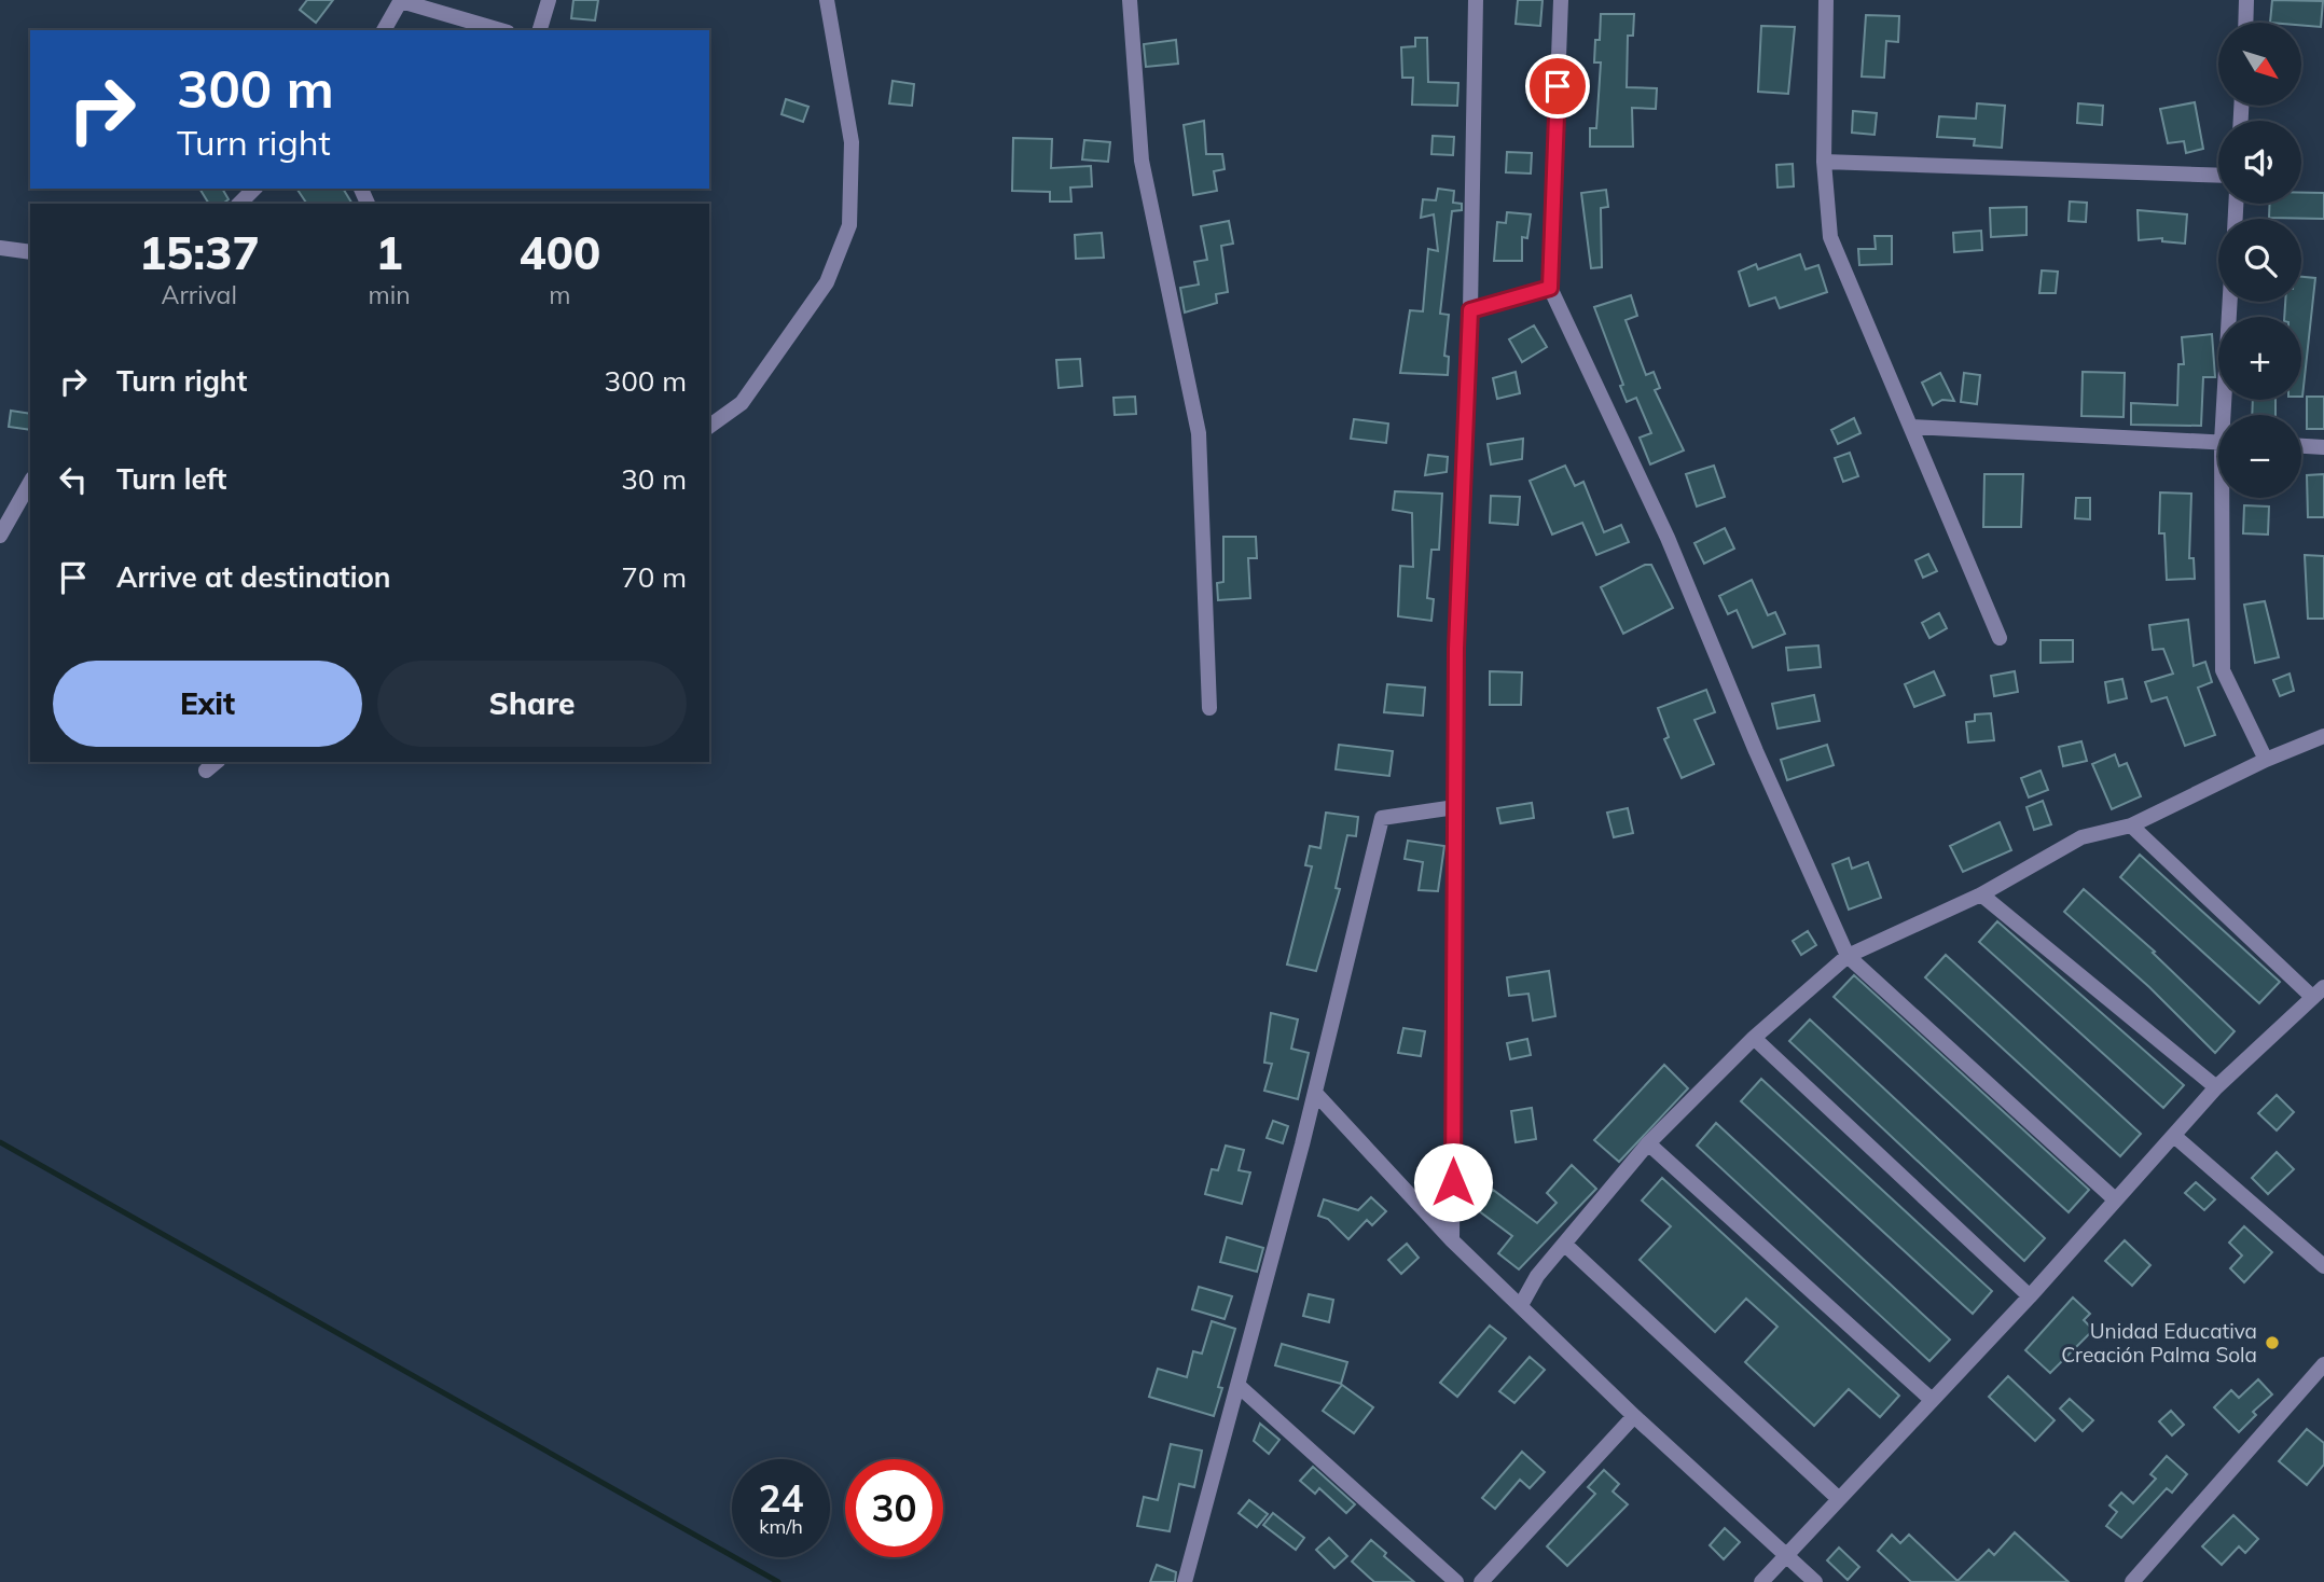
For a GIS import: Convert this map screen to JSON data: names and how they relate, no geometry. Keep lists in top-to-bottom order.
{
  "places": ["Unidad Educativa Creación Palma Sola"],
  "north": "bottom right",
  "page": {
    "map_buttons": ["+", "−"],
    "turn": ["300 m", "Turn right"],
    "eta": [
      "15:37",
      "Arrival",
      "1",
      "min",
      "400",
      "m"
    ],
    "list": [
      {
        "name": "Turn right",
        "value": "300 m"
      },
      {
        "name": "Turn left",
        "value": "30 m"
      },
      {
        "name": "Arrive at destination",
        "value": "70 m"
      }
    ],
    "buttons": ["Exit", "Share"],
    "speed": "24 km/h",
    "limit": "30"
  }
}
